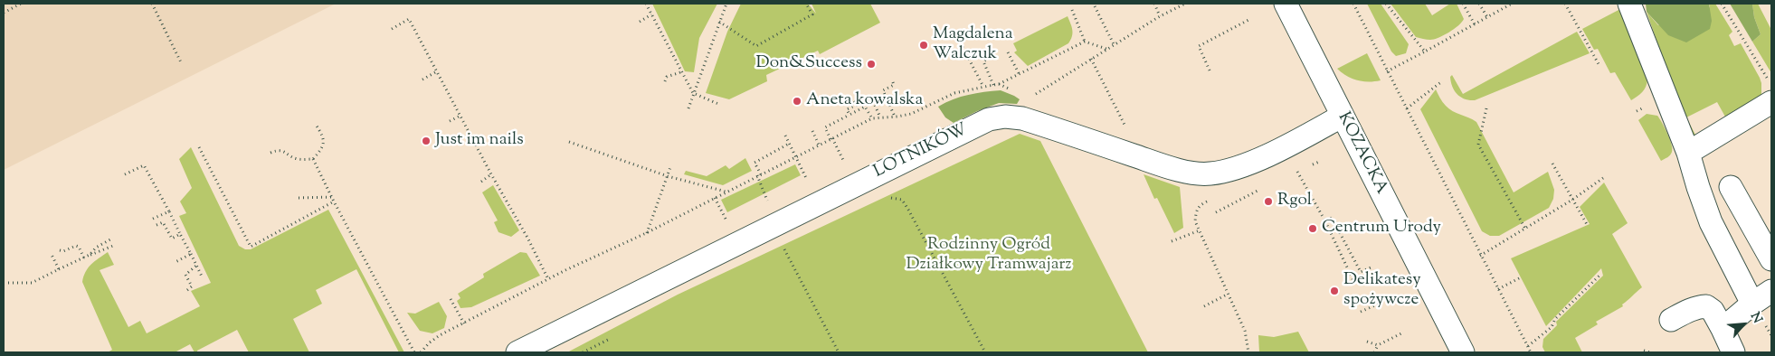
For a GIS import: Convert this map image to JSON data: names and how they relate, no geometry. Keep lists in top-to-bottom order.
{
  "streets": {
    "street": ["LOTNIKÓW", "KOZACKA"]
  },
  "crossings": [
    ["LOTNIKÓW", "KOZACKA"]
  ],
  "parks": ["Rodzinny Ogród Działkowy Tramwajarz"],
  "places": [
    "Magdalena Walczuk",
    "Don&Success",
    "Aneta kowalska",
    "Just im nails",
    "Rgol",
    "Centrum Urody",
    "Delikatesy spożywcze"
  ],
  "north": "top right"
}
